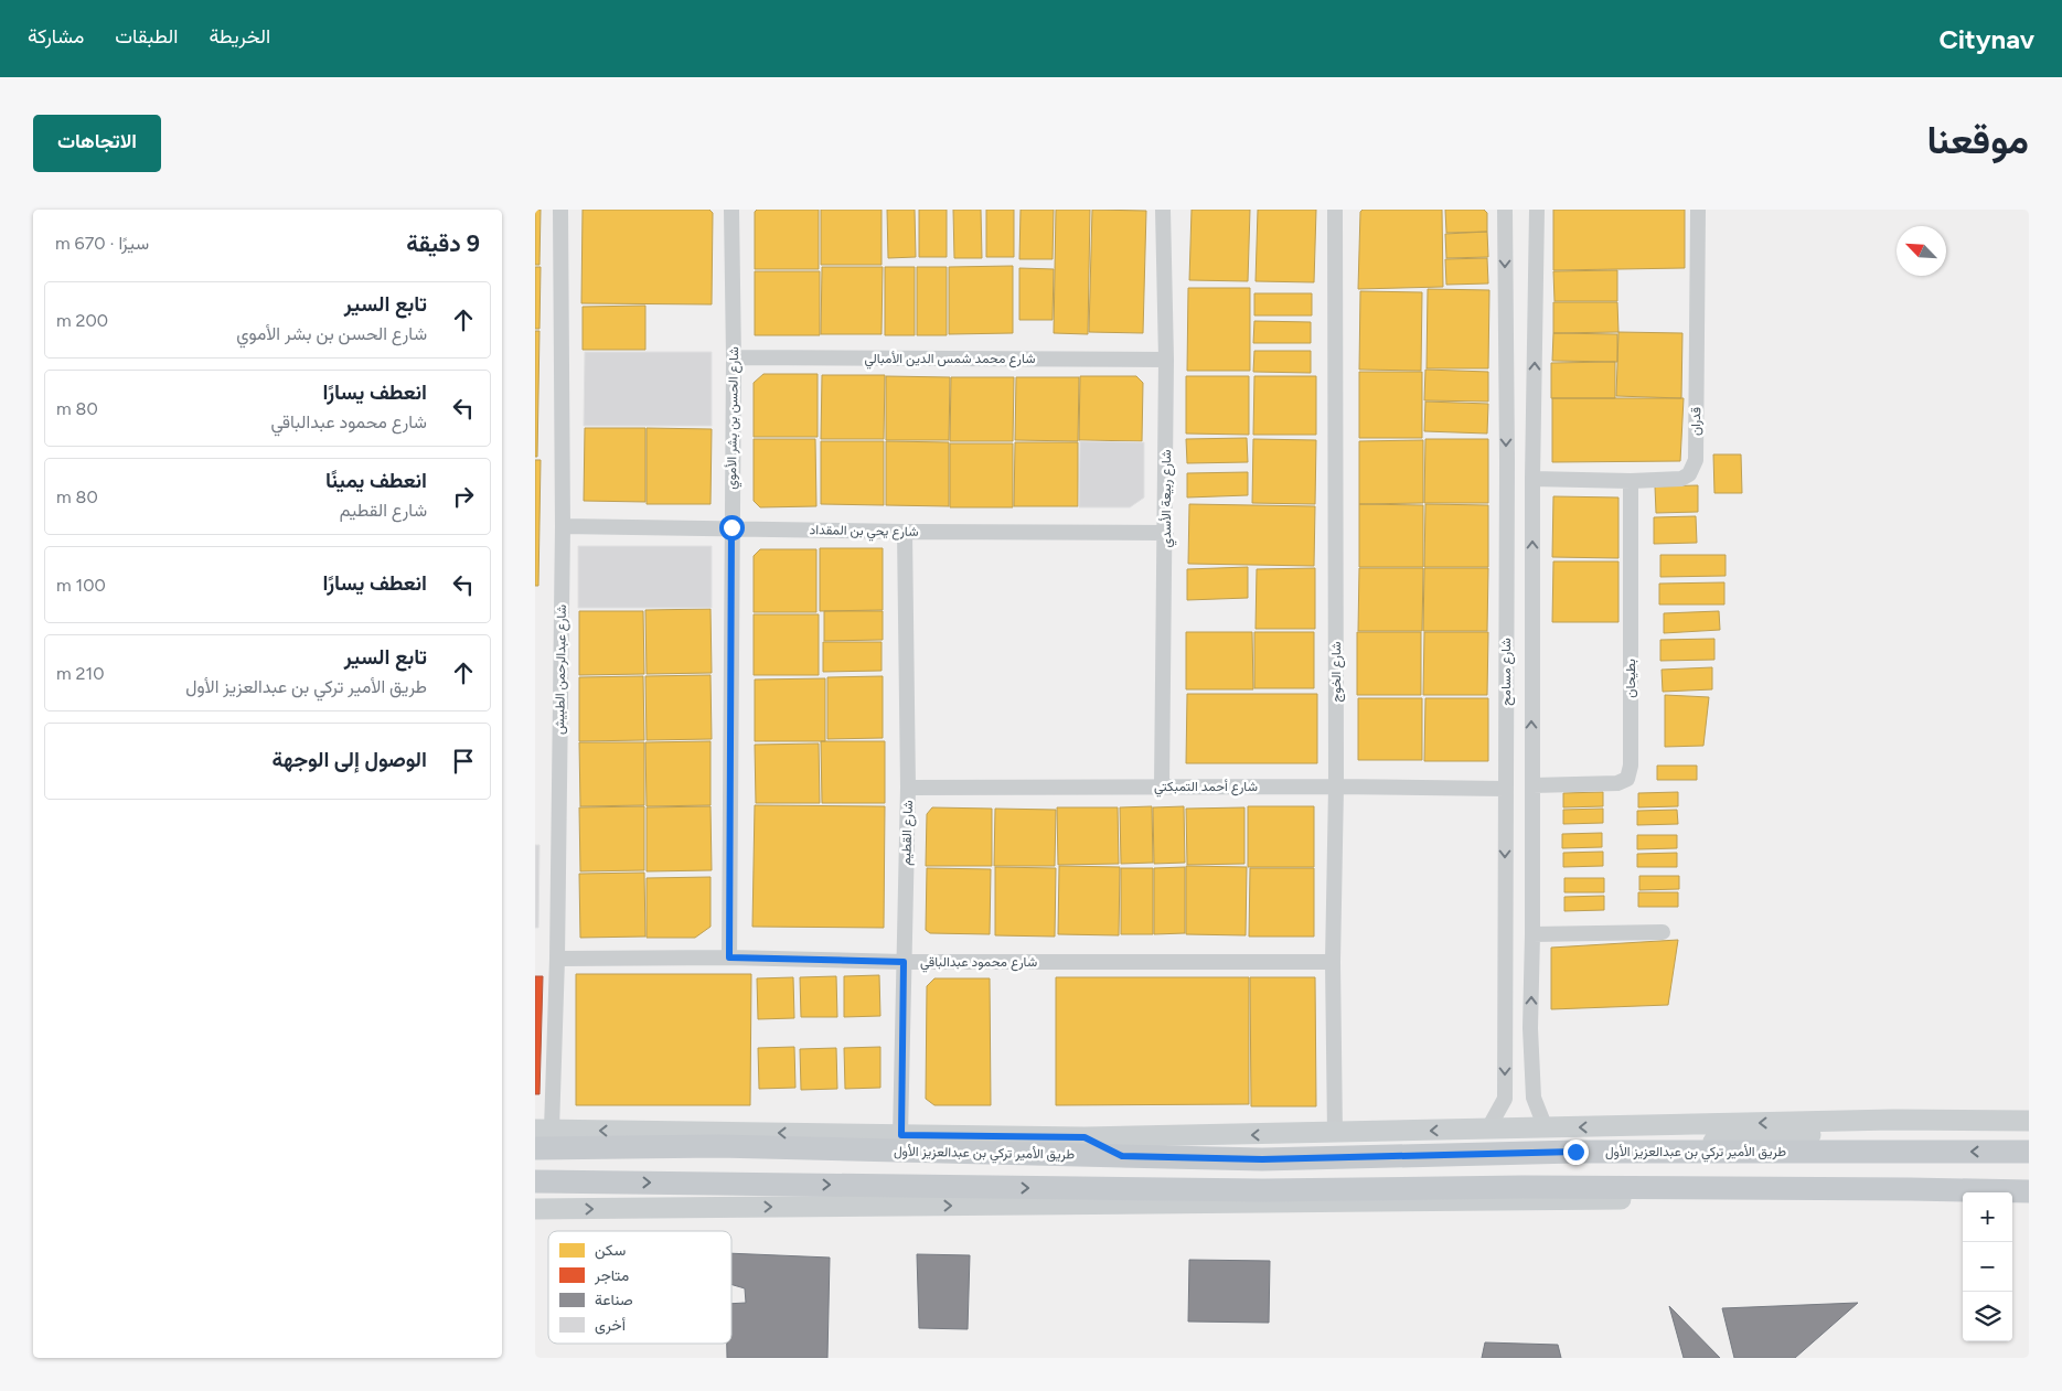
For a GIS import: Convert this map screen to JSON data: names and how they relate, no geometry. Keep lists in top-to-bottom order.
{
  "streets": {
    "main road": ["طريق الأمير تركي بن عبدالعزيز الأول"],
    "street": [
      "شارع محمد شمس الدين الأمبالي",
      "شارع الحسن بن بشر الأموي",
      "قدران",
      "شارع ربيعة الأسدي",
      "شارع يحي بن المقداد",
      "شارع عبدالرحمن الطبيش",
      "شارع الخوج",
      "شارع مسامح",
      "بطيحان",
      "شارع أحمد التمبكتي",
      "شارع القطيم",
      "شارع محمود عبدالباقي"
    ]
  },
  "crossings": [
    ["شارع محمد شمس الدين الأمبالي", "شارع الحسن بن بشر الأموي"],
    ["شارع محمد شمس الدين الأمبالي", "شارع ربيعة الأسدي"],
    ["شارع الحسن بن بشر الأموي", "شارع يحي بن المقداد"],
    ["شارع الحسن بن بشر الأموي", "شارع محمود عبدالباقي"],
    ["قدران", "شارع مسامح"],
    ["قدران", "بطيحان"],
    ["شارع ربيعة الأسدي", "شارع يحي بن المقداد"],
    ["شارع ربيعة الأسدي", "شارع أحمد التمبكتي"],
    ["شارع يحي بن المقداد", "شارع عبدالرحمن الطبيش"],
    ["شارع يحي بن المقداد", "شارع القطيم"],
    ["شارع عبدالرحمن الطبيش", "شارع محمود عبدالباقي"],
    ["شارع الخوج", "شارع أحمد التمبكتي"],
    ["شارع الخوج", "شارع محمود عبدالباقي"],
    ["شارع مسامح", "بطيحان"],
    ["شارع مسامح", "شارع أحمد التمبكتي"],
    ["شارع أحمد التمبكتي", "شارع القطيم"],
    ["شارع القطيم", "شارع محمود عبدالباقي"]
  ],
  "legend": [
    "سكن",
    "متاجر",
    "صناعة",
    "أخرى"
  ],
  "north": "top left",
  "page": {
    "header": "Citynav",
    "nav": ["الخريطة", "الطبقات", "مشاركة"],
    "title": "موقعنا",
    "buttons": "الاتجاهات",
    "heading": ["9 دقيقة", "سيرًا · 670 m"],
    "list": [
      ["تابع السير", "شارع الحسن بن بشر الأموي", "200 m"],
      ["انعطف يسارًا", "شارع محمود عبدالباقي", "80 m"],
      ["انعطف يمينًا", "شارع القطيم", "80 m"],
      ["انعطف يسارًا", "100 m"],
      ["تابع السير", "طريق الأمير تركي بن عبدالعزيز الأول", "210 m"],
      "الوصول إلى الوجهة"
    ],
    "map_buttons": ["+", "−"]
  }
}
